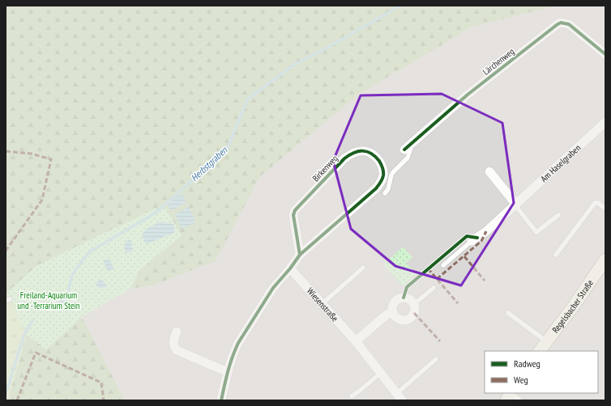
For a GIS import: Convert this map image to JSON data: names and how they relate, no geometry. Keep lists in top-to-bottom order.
{
  "streets": {
    "street": [
      "Lärchenweg",
      "Am Haselgraben",
      "Birkenweg",
      "Wiesenstraße",
      "Regelsbacher Straße"
    ]
  },
  "crossings": [
    ["Birkenweg", "Wiesenstraße"]
  ],
  "water": ["Herbstgraben"],
  "parks": ["Freiland-Aquarium und -Terrarium Stein"],
  "legend": ["Radweg", "Weg"]
}
